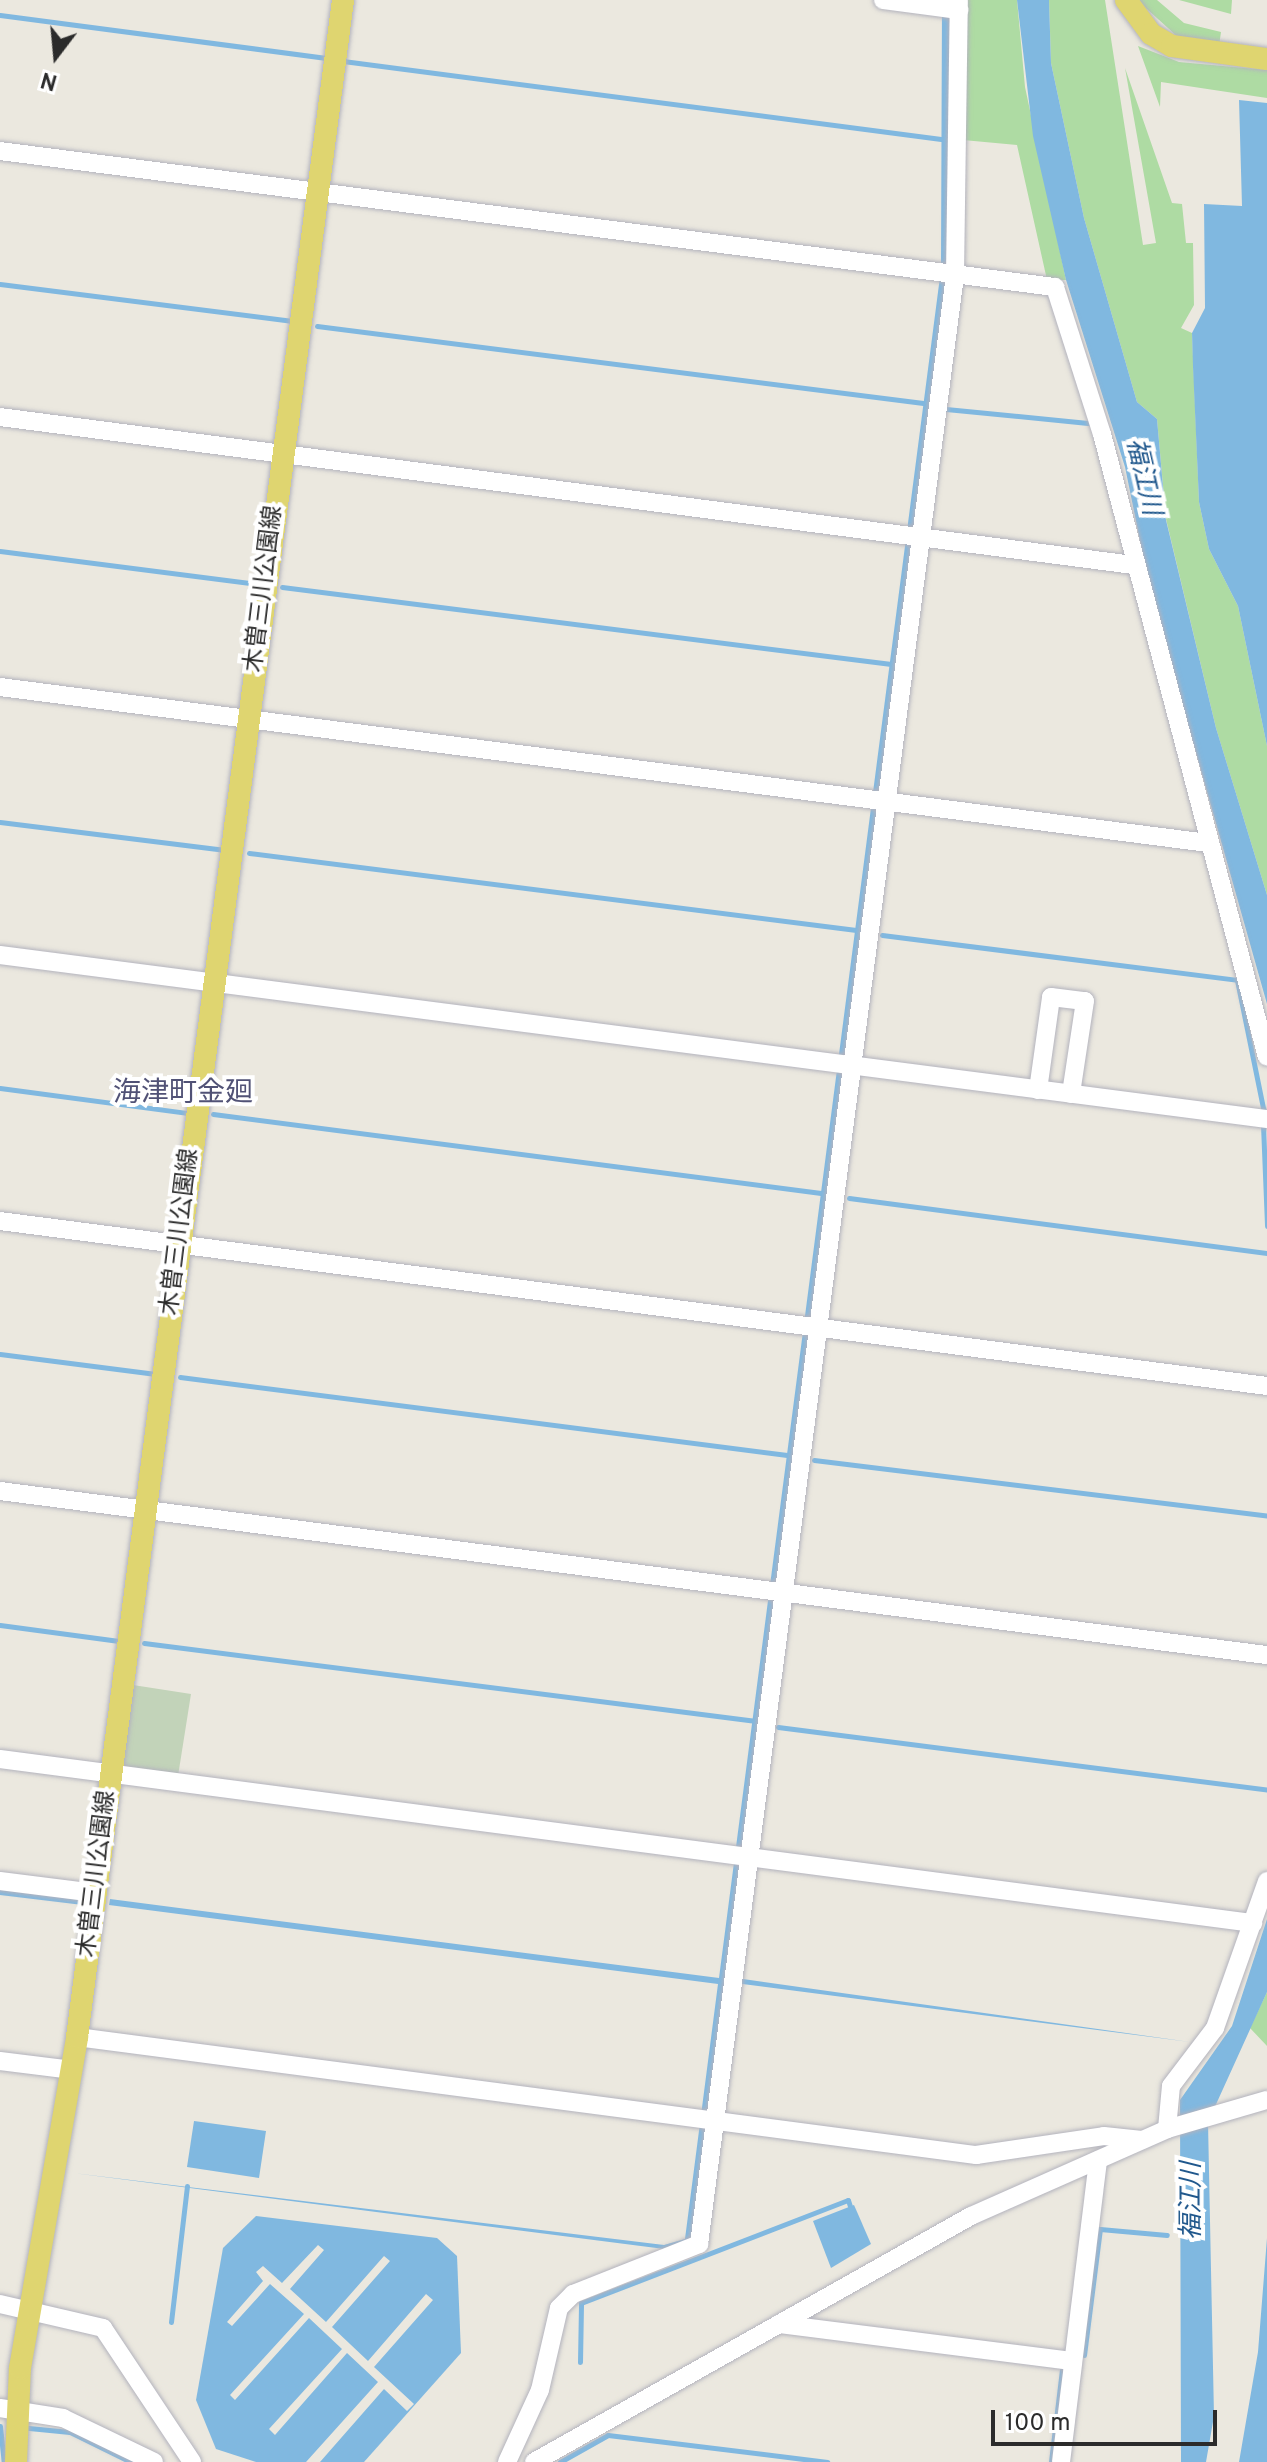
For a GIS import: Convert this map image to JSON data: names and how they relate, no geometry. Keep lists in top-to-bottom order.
{
  "streets": {
    "main road": ["木曽三川公園線"]
  },
  "districts": ["海津町金廻"],
  "water": ["福江川"],
  "scale_bar": "100 m",
  "north": "bottom"
}
